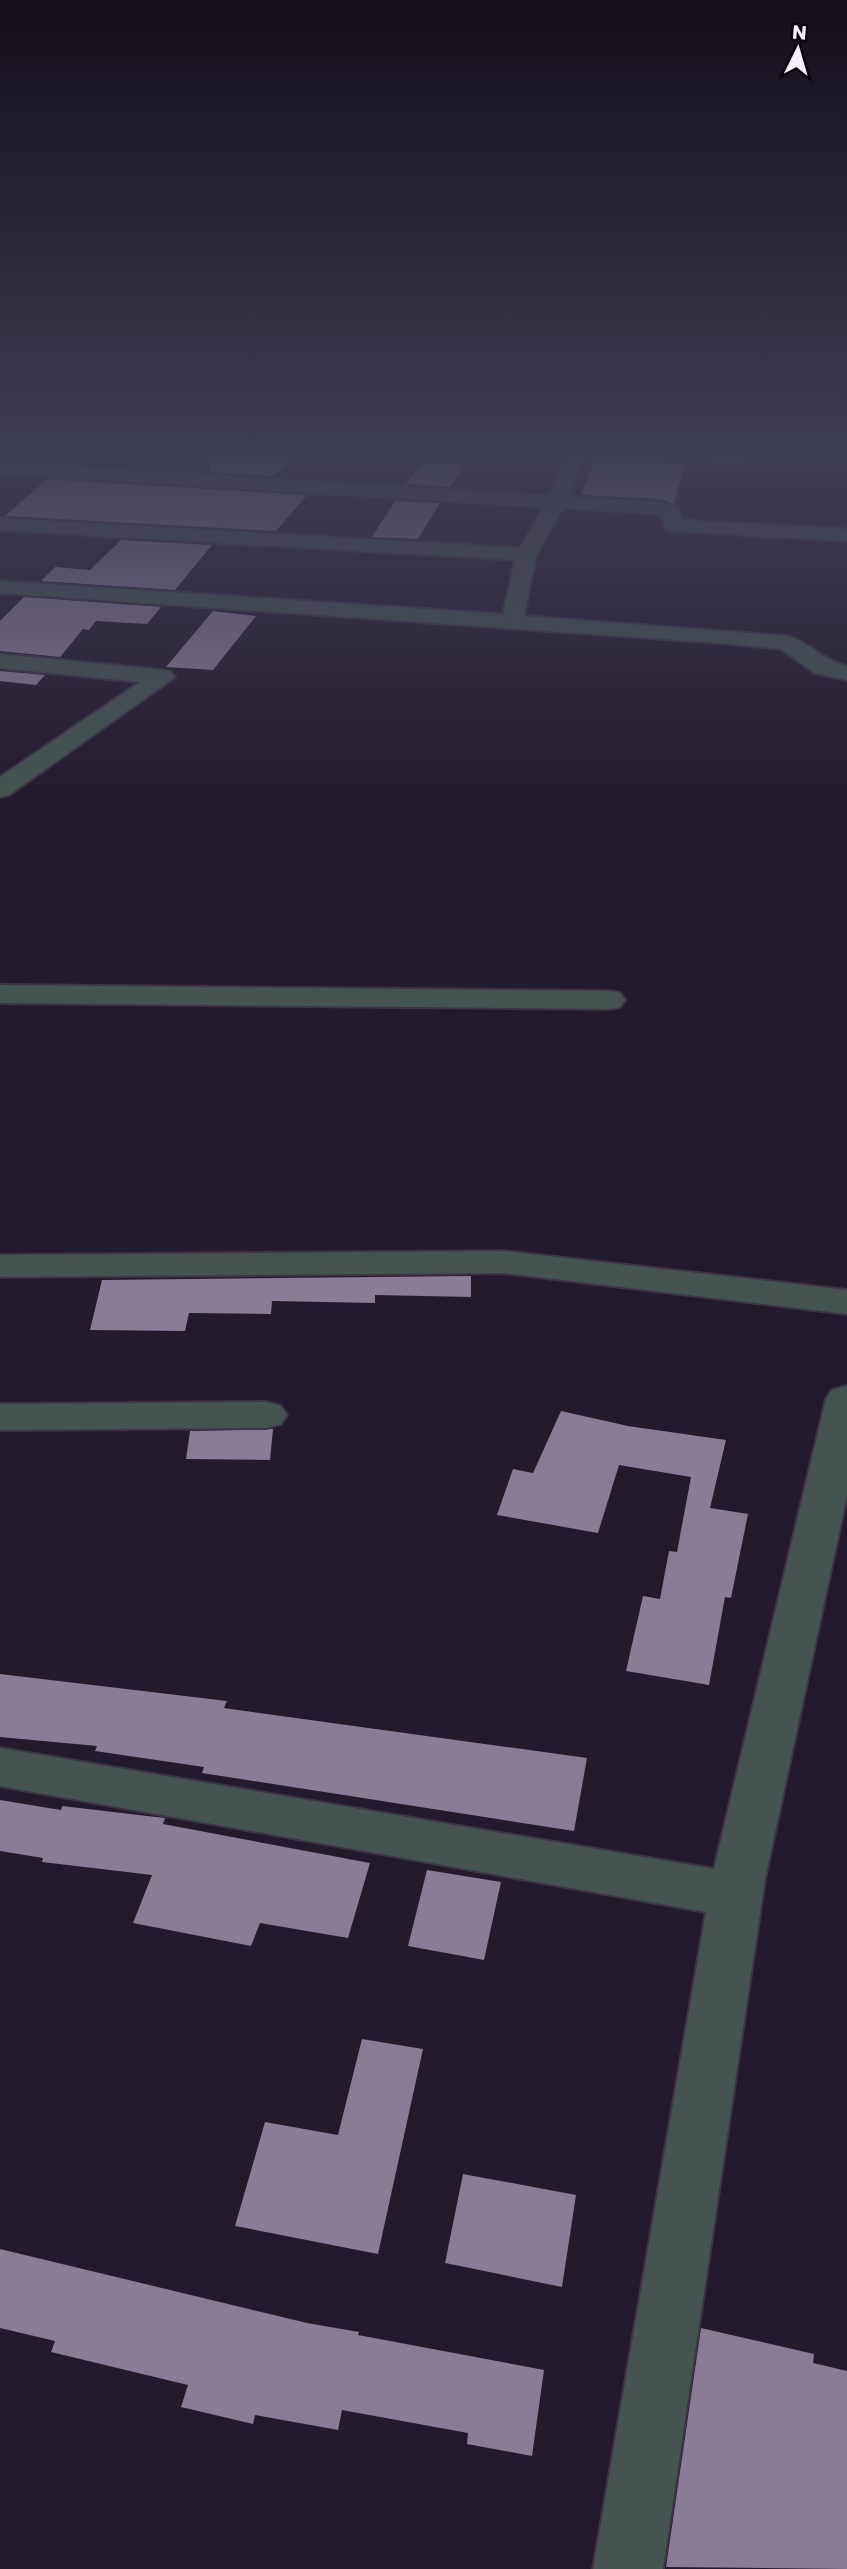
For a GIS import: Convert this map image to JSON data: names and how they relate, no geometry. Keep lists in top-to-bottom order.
{
  "north": "top"
}
